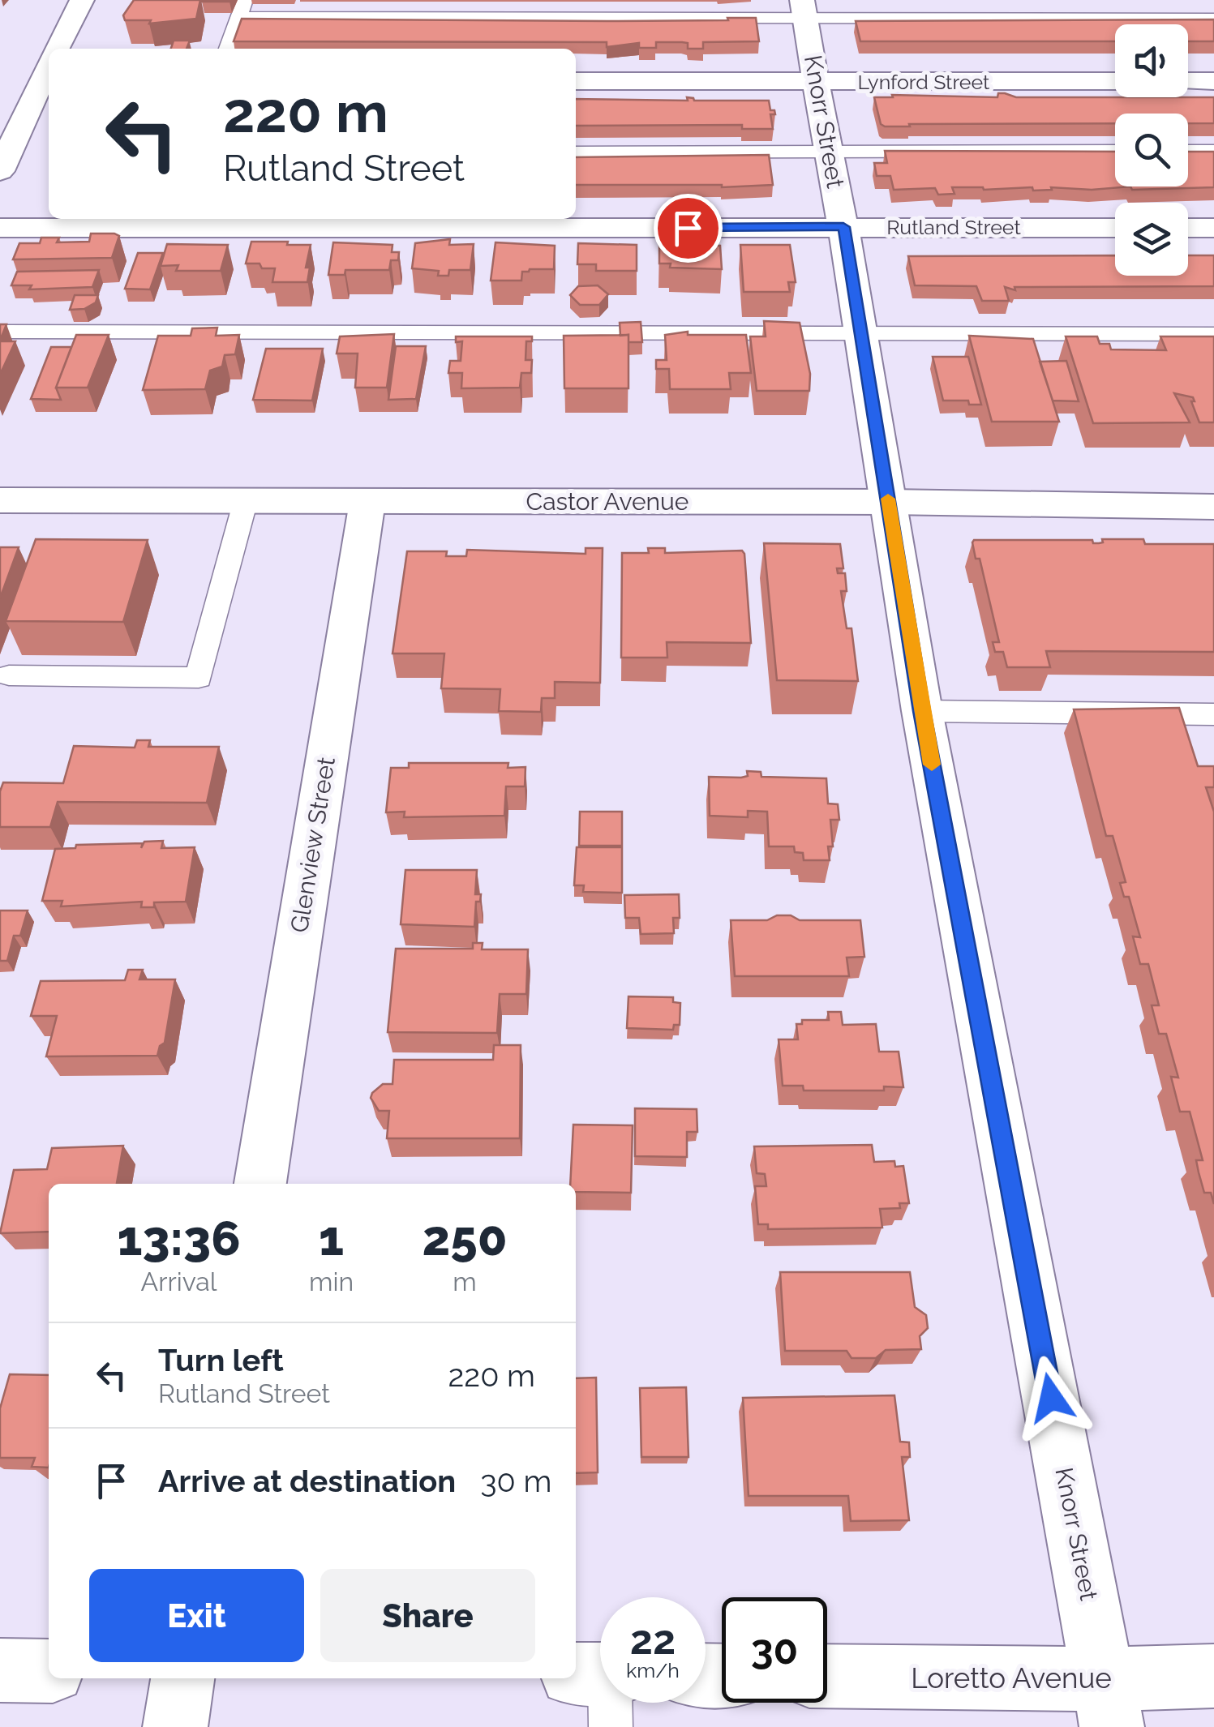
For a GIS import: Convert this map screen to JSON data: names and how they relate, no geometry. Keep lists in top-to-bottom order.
{
  "streets": {
    "street": [
      "Lynford Street",
      "Knorr Street",
      "Rutland Street",
      "Castor Avenue",
      "Glenview Street",
      "Loretto Avenue"
    ]
  },
  "crossings": [
    ["Lynford Street", "Knorr Street"],
    ["Knorr Street", "Rutland Street"],
    ["Knorr Street", "Castor Avenue"],
    ["Knorr Street", "Loretto Avenue"],
    ["Castor Avenue", "Glenview Street"]
  ],
  "page": {
    "turn": ["220 m", "Rutland Street"],
    "eta": [
      "13:36",
      "Arrival",
      "1",
      "min",
      "250",
      "m"
    ],
    "list": [
      {
        "name": "Turn left",
        "note": "Rutland Street",
        "value": "220 m"
      },
      {
        "name": "Arrive at destination",
        "value": "30 m"
      }
    ],
    "buttons": ["Exit", "Share"],
    "speed": "22 km/h",
    "limit": "30"
  }
}
